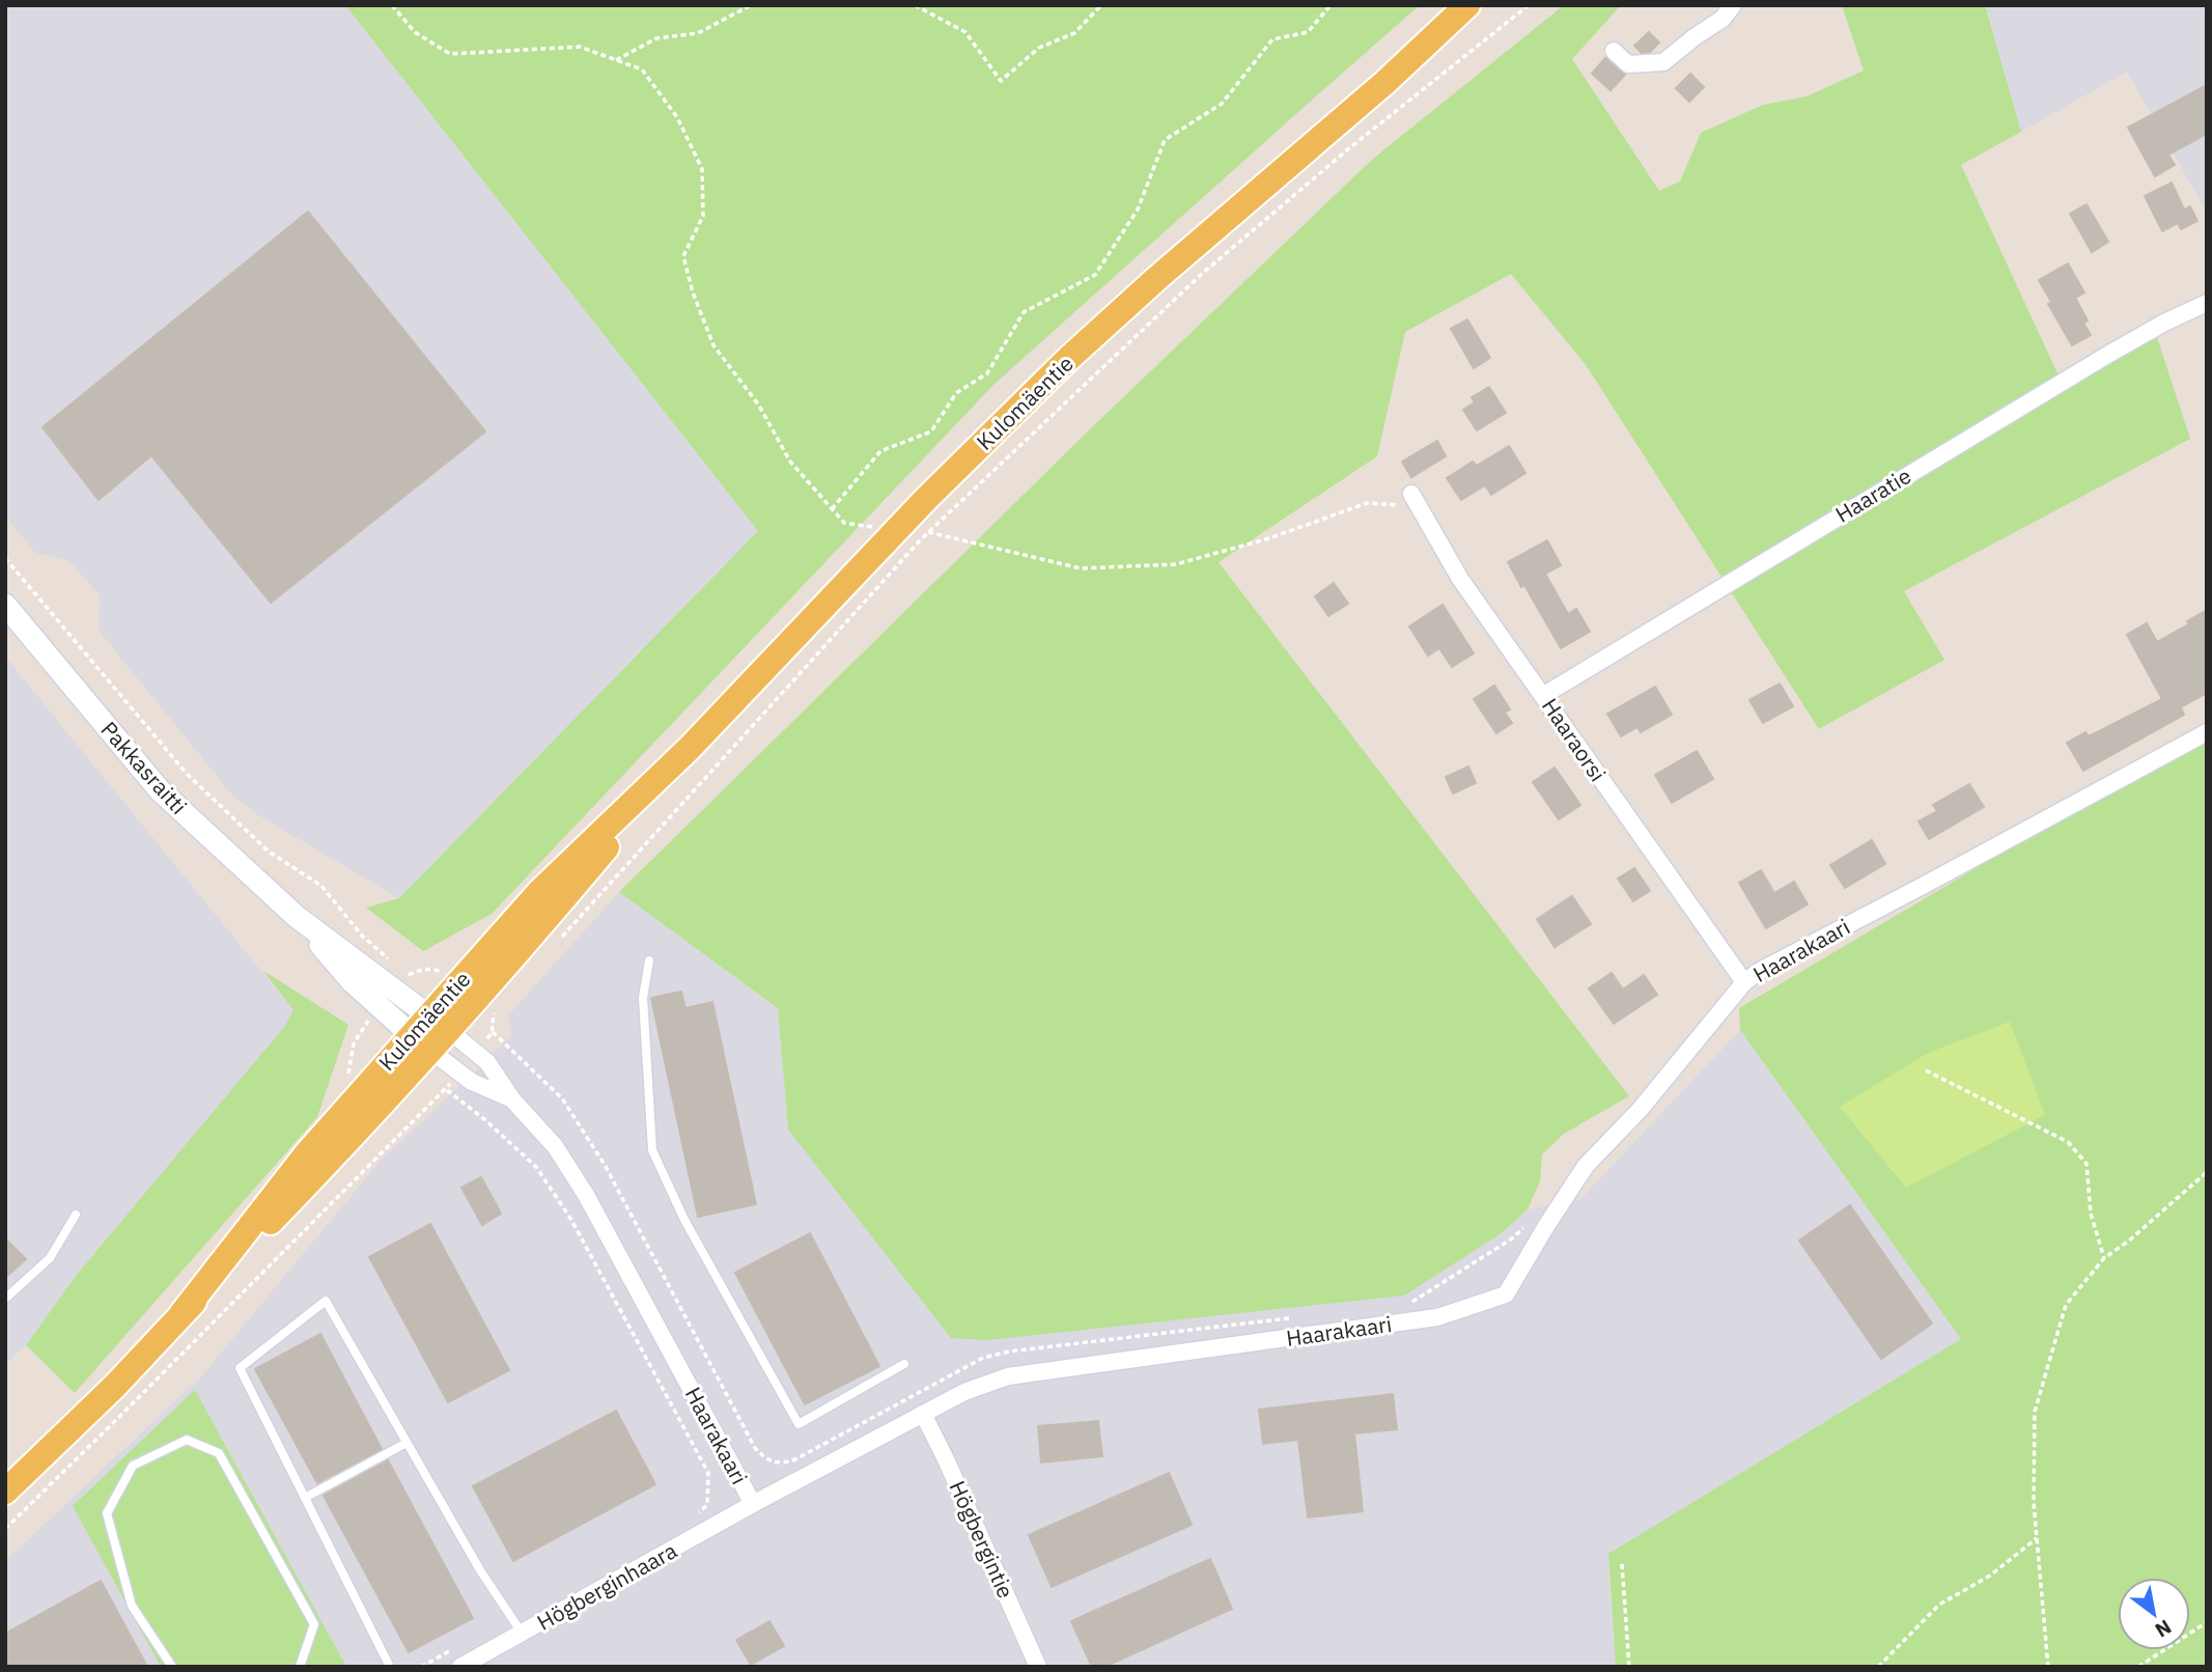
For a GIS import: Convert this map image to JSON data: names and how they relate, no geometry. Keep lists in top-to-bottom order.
{
  "streets": {
    "main road": ["Kulomäentie"],
    "street": [
      "Haaratie",
      "Haaraorsi",
      "Pakkasraitti",
      "Haarakaari",
      "Högbergintie",
      "Högberginhaara"
    ]
  },
  "crossings": [
    ["Kulomäentie", "Pakkasraitti"],
    ["Kulomäentie", "Haarakaari"],
    ["Haaratie", "Haaraorsi"],
    ["Haaraorsi", "Haarakaari"],
    ["Pakkasraitti", "Haarakaari"],
    ["Haarakaari", "Högbergintie"],
    ["Haarakaari", "Högberginhaara"]
  ],
  "north": "bottom right"
}
